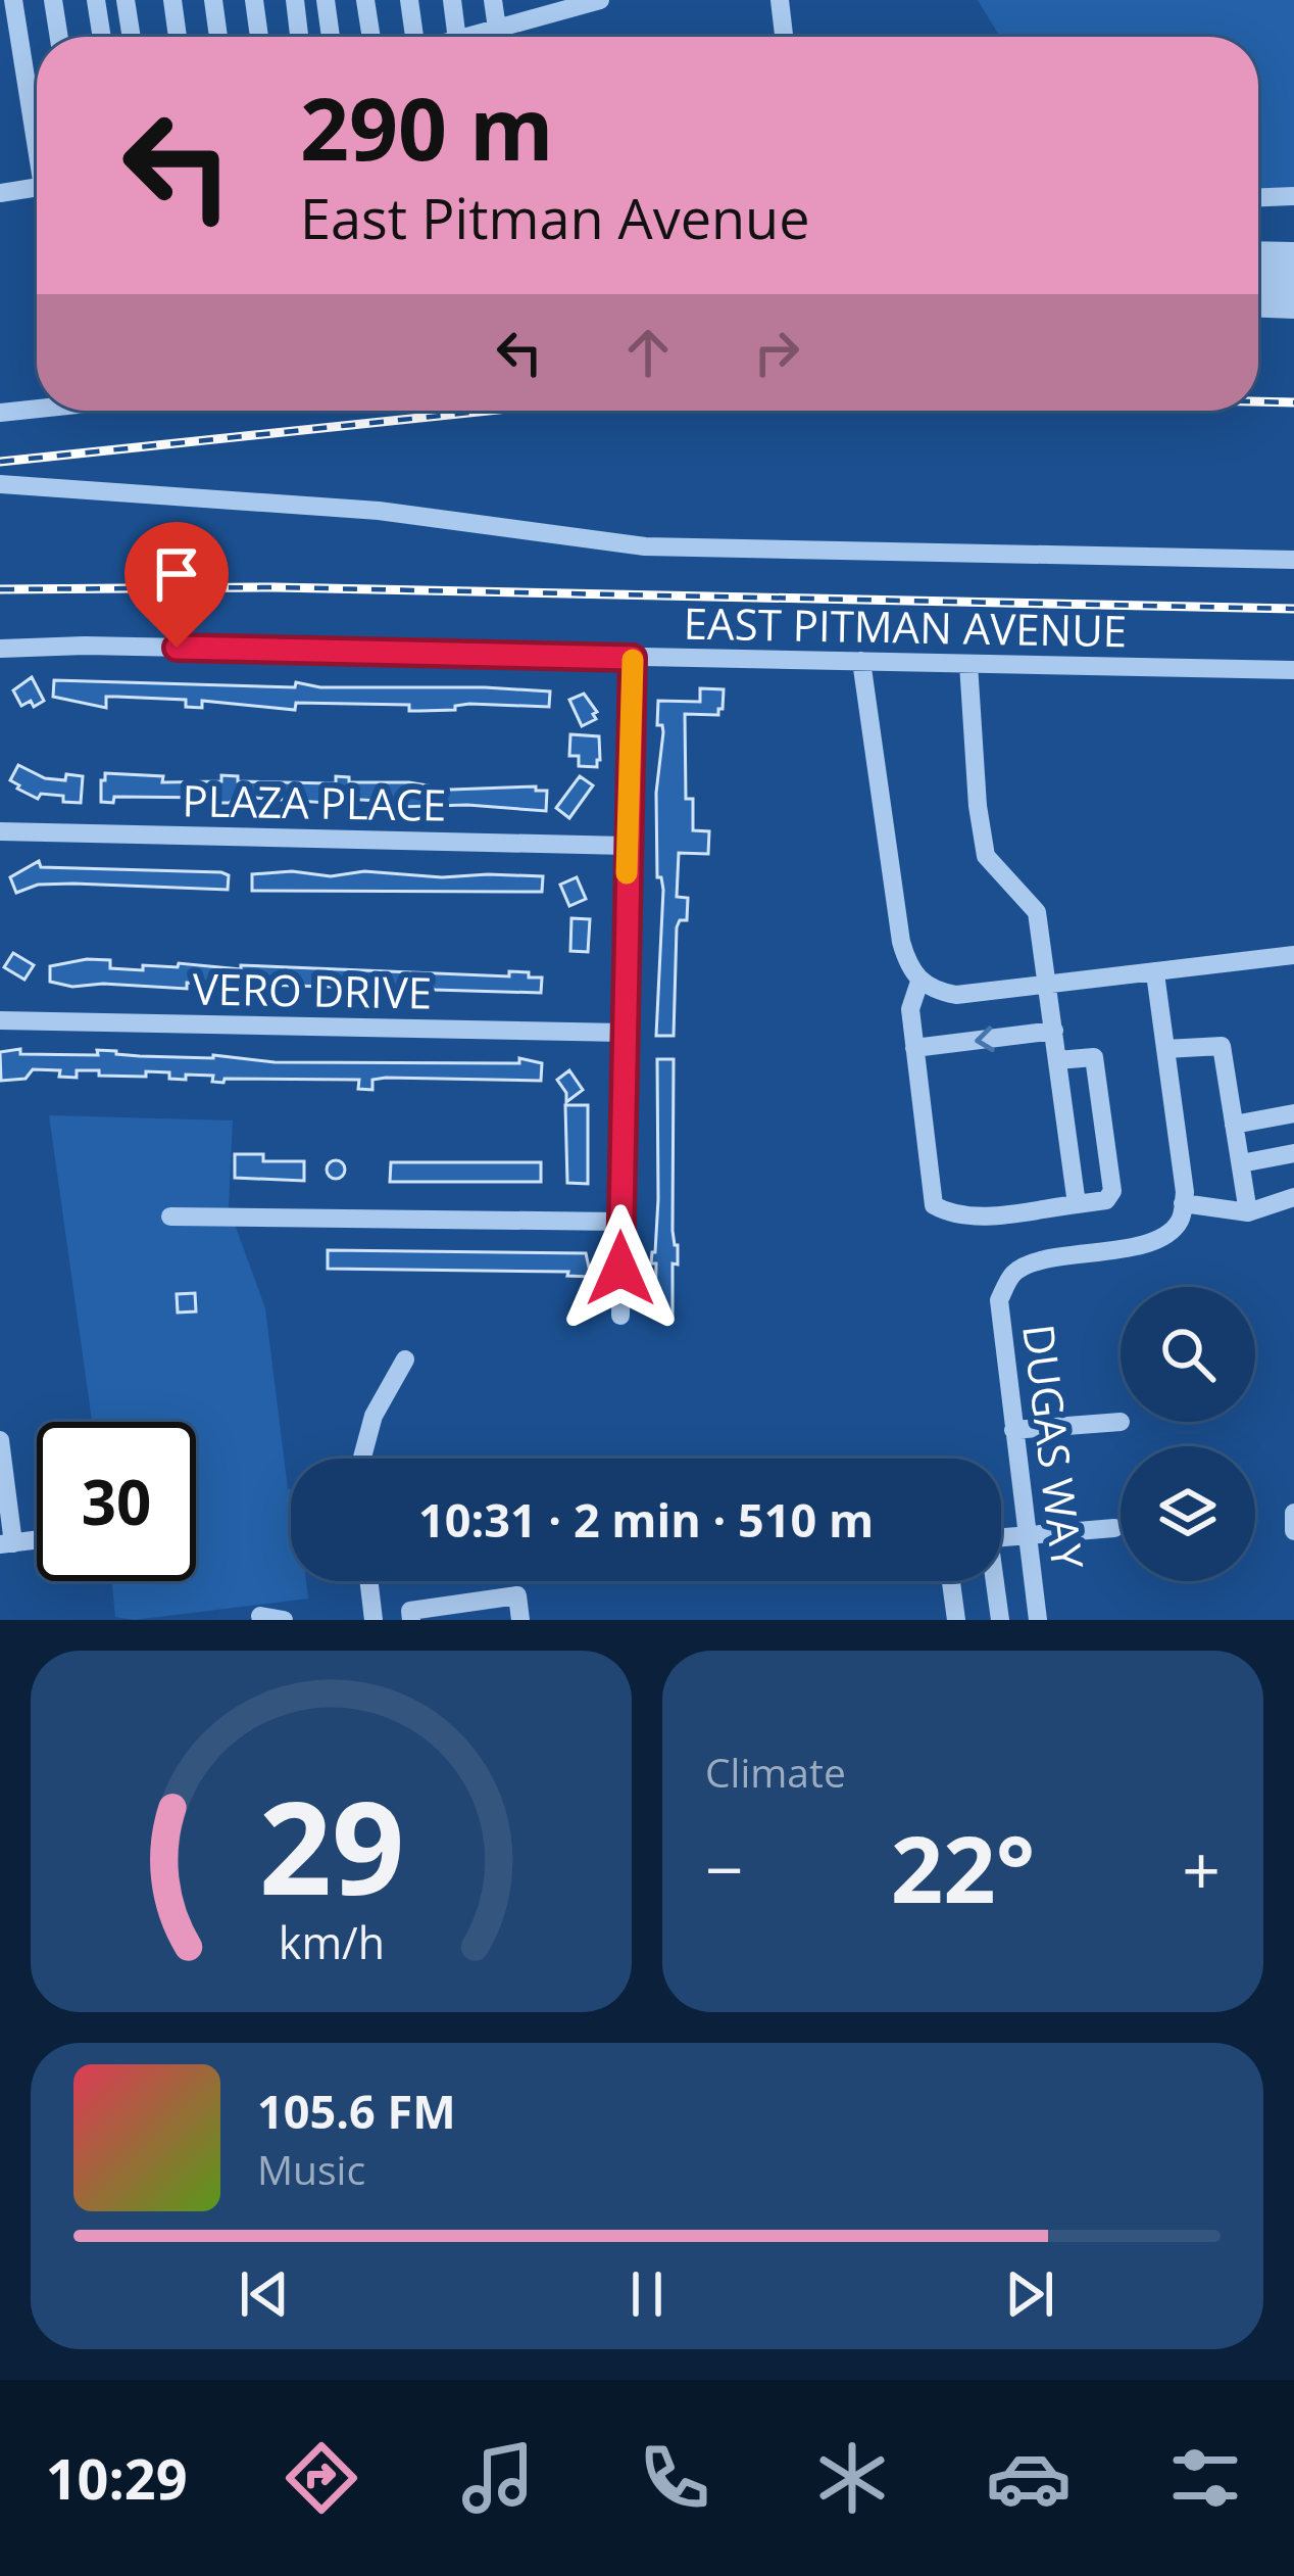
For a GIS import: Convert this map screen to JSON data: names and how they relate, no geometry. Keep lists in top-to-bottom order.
{
  "streets": {
    "street": [
      "EAST PITMAN AVENUE",
      "PLAZA PLACE",
      "VERO DRIVE",
      "DUGAS WAY"
    ]
  },
  "page": {
    "turn": ["290 m", "East Pitman Avenue"],
    "limit": "30",
    "trip": "10:31 · 2 min · 510 m",
    "tile": "Climate",
    "heat": ["−", "22°", "+"],
    "song": ["105.6 FM", "Music"],
    "tabs": "10:29",
    "gauge": ["29", "km/h"]
  }
}
